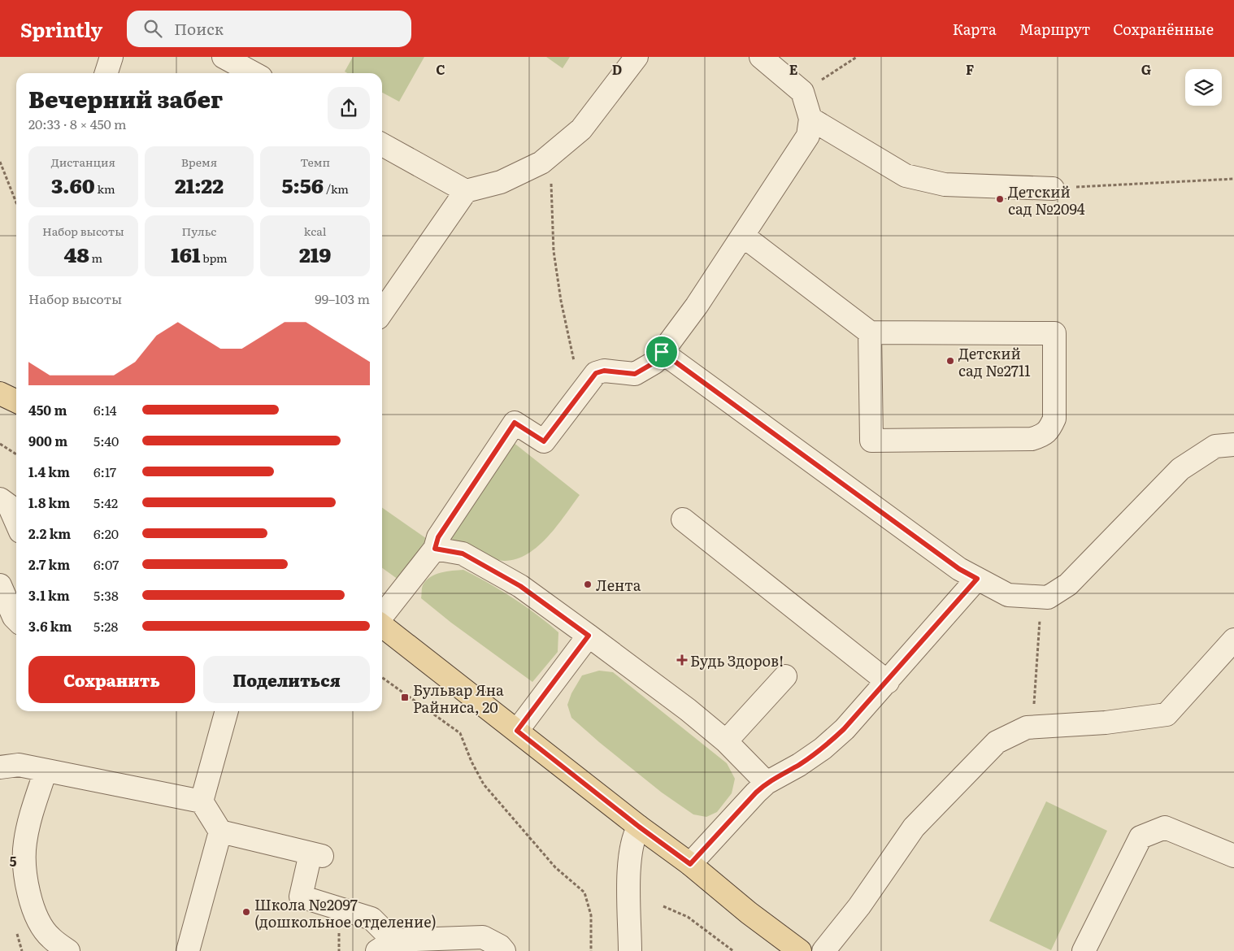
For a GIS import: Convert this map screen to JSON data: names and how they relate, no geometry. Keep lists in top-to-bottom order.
{
  "places": {
    "other": [
      "Детский сад №2094",
      "Детский сад №2711",
      "Лента",
      "Школа №2097 (дошкольное отделение)"
    ],
    "health": ["Будь Здоров!"],
    "transit": ["Бульвар Яна Райниса, 20"]
  },
  "page": {
    "header": "Sprintly",
    "search": "Поиск",
    "nav": ["Карта", "Маршрут", "Сохранённые"],
    "heading": ["Вечерний забег", "20:33 · 8 × 450 m"],
    "stats": [
      ["Дистанция", "3.60 km"],
      ["Время", "21:22"],
      ["Темп", "5:56 /km"],
      ["Набор высоты", "48 m"],
      ["Пульс", "161 bpm"],
      ["kcal", "219"]
    ],
    "chart": ["Набор высоты", "99–103 m"],
    "list": [
      {
        "name": "450 m",
        "note": "6:14"
      },
      {
        "name": "900 m",
        "note": "5:40"
      },
      {
        "name": "1.4 km",
        "note": "6:17"
      },
      {
        "name": "1.8 km",
        "note": "5:42"
      },
      {
        "name": "2.2 km",
        "note": "6:20"
      },
      {
        "name": "2.7 km",
        "note": "6:07"
      },
      {
        "name": "3.1 km",
        "note": "5:38"
      },
      {
        "name": "3.6 km",
        "note": "5:28"
      }
    ],
    "buttons": ["Сохранить", "Поделиться"]
  },
  "grid": {
    "columns": [
      "C",
      "D",
      "E",
      "F",
      "G"
    ],
    "rows": ["5"]
  }
}
